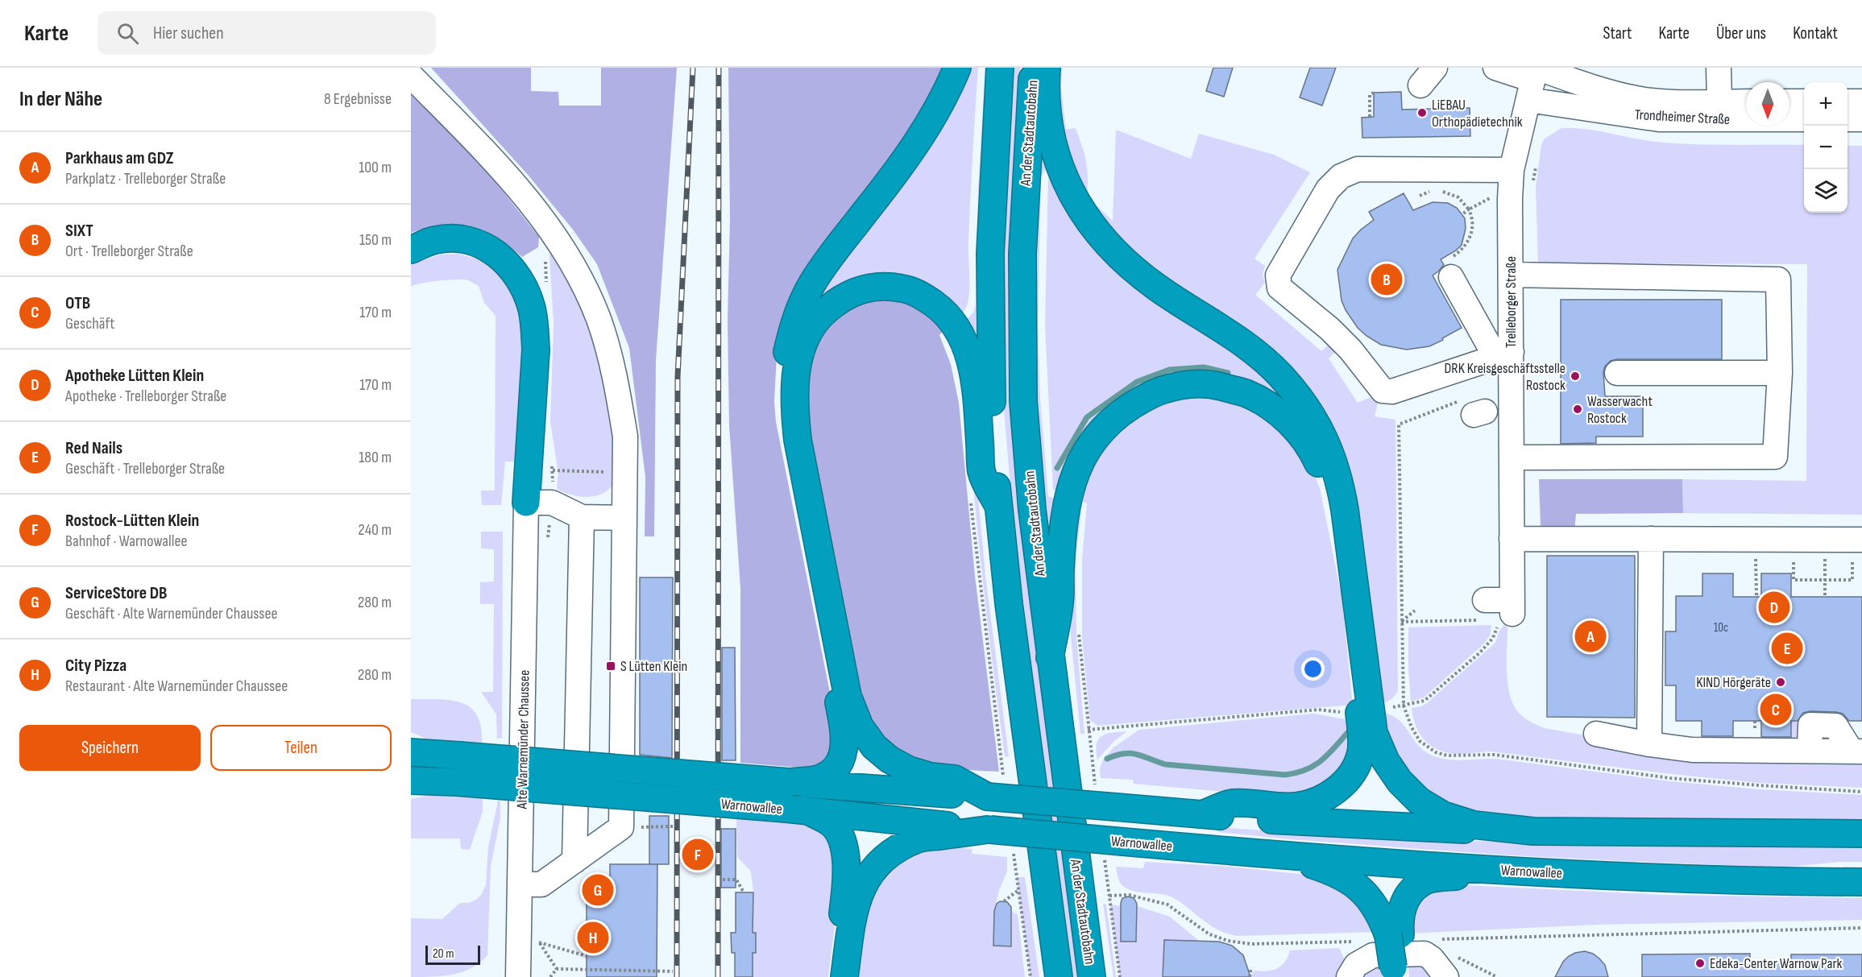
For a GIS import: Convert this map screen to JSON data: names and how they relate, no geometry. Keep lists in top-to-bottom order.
{
  "streets": {
    "highway": ["An der Stadtautobahn", "Warnowallee"],
    "street": ["Trondheimer Straße", "Trelleborger Straße", "Alte Warnemünder Chaussee"]
  },
  "crossings": [
    ["Trondheimer Straße", "Trelleborger Straße"]
  ],
  "places": {
    "other": [
      "LiEBAU Orthopädietechnik",
      "DRK Kreisgeschäftsstelle Rostock",
      "Wasserwacht Rostock",
      "KIND Hörgeräte",
      "Edeka-Center Warnow Park"
    ],
    "transit": ["S Lütten Klein"]
  },
  "house_numbers": ["10c"],
  "scale_bar": "20 m",
  "north": "bottom",
  "page": {
    "header": "Karte",
    "search": "Hier suchen",
    "nav": [
      "Start",
      "Karte",
      "Über uns",
      "Kontakt"
    ],
    "heading": ["In der Nähe", "8 Ergebnisse"],
    "map_buttons": ["+", "−"],
    "list": [
      {
        "mark": "A",
        "name": "Parkhaus am GDZ",
        "note": "Parkplatz · Trelleborger Straße",
        "value": "100 m"
      },
      {
        "mark": "B",
        "name": "SIXT",
        "note": "Ort · Trelleborger Straße",
        "value": "150 m"
      },
      {
        "mark": "C",
        "name": "OTB",
        "note": "Geschäft",
        "value": "170 m"
      },
      {
        "mark": "D",
        "name": "Apotheke Lütten Klein",
        "note": "Apotheke · Trelleborger Straße",
        "value": "170 m"
      },
      {
        "mark": "E",
        "name": "Red Nails",
        "note": "Geschäft · Trelleborger Straße",
        "value": "180 m"
      },
      {
        "mark": "F",
        "name": "Rostock-Lütten Klein",
        "note": "Bahnhof · Warnowallee",
        "value": "240 m"
      },
      {
        "mark": "G",
        "name": "ServiceStore DB",
        "note": "Geschäft · Alte Warnemünder Chaussee",
        "value": "280 m"
      },
      {
        "mark": "H",
        "name": "City Pizza",
        "note": "Restaurant · Alte Warnemünder Chaussee",
        "value": "280 m"
      }
    ],
    "pins": [
      "B",
      "D",
      "A",
      "E",
      "C",
      "F",
      "G",
      "H"
    ],
    "buttons": ["Speichern", "Teilen"],
    "scale": "20 m"
  }
}
